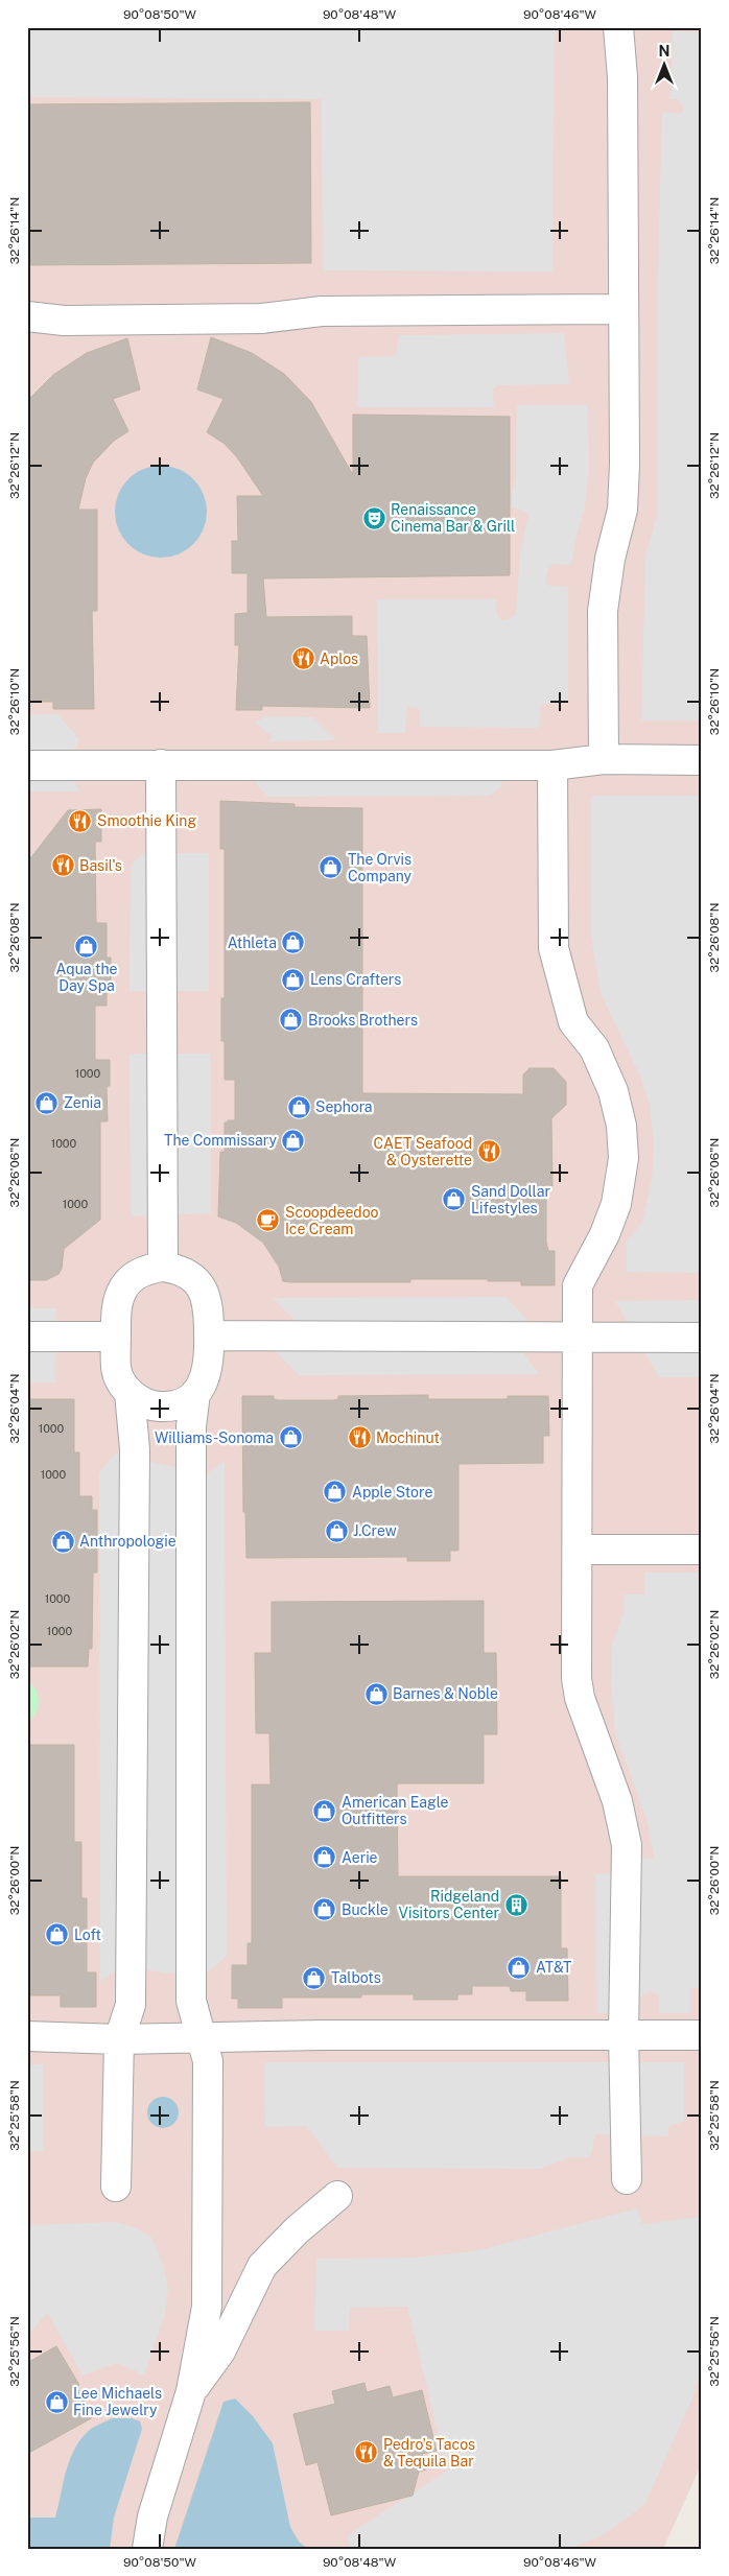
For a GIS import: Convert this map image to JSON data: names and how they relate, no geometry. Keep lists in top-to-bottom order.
{
  "places": {
    "theatre": ["Renaissance Cinema Bar & Grill"],
    "restaurant": [
      "Aplos",
      "Smoothie King",
      "Basil's",
      "CAET Seafood & Oysterette",
      "Mochinut",
      "Pedro's Tacos & Tequila Bar"
    ],
    "shop": [
      "The Orvis Company",
      "Athleta",
      "Aqua the Day Spa",
      "Lens Crafters",
      "Brooks Brothers",
      "Zenia",
      "Sephora",
      "The Commissary",
      "Sand Dollar Lifestyles",
      "Williams-Sonoma",
      "Apple Store",
      "J.Crew",
      "Anthropologie",
      "Barnes & Noble",
      "American Eagle Outfitters",
      "Aerie",
      "Buckle",
      "Loft",
      "AT&T",
      "Talbots",
      "Lee Michaels Fine Jewelry"
    ],
    "cafe": ["Scoopdeedoo Ice Cream"],
    "building": ["Ridgeland Visitors Center"]
  },
  "house_numbers": [
    "1000",
    "1000",
    "1000",
    "1000",
    "1000",
    "1000",
    "1000"
  ],
  "north": "top",
  "coordinates": [
    "90°08'50\"W",
    "90°08'48\"W",
    "90°08'46\"W",
    "32°26'14\"N",
    "32°26'12\"N",
    "32°26'10\"N",
    "32°26'08\"N",
    "32°26'06\"N",
    "32°26'04\"N",
    "32°26'02\"N",
    "32°26'00\"N",
    "32°25'58\"N",
    "32°25'56\"N"
  ]
}
